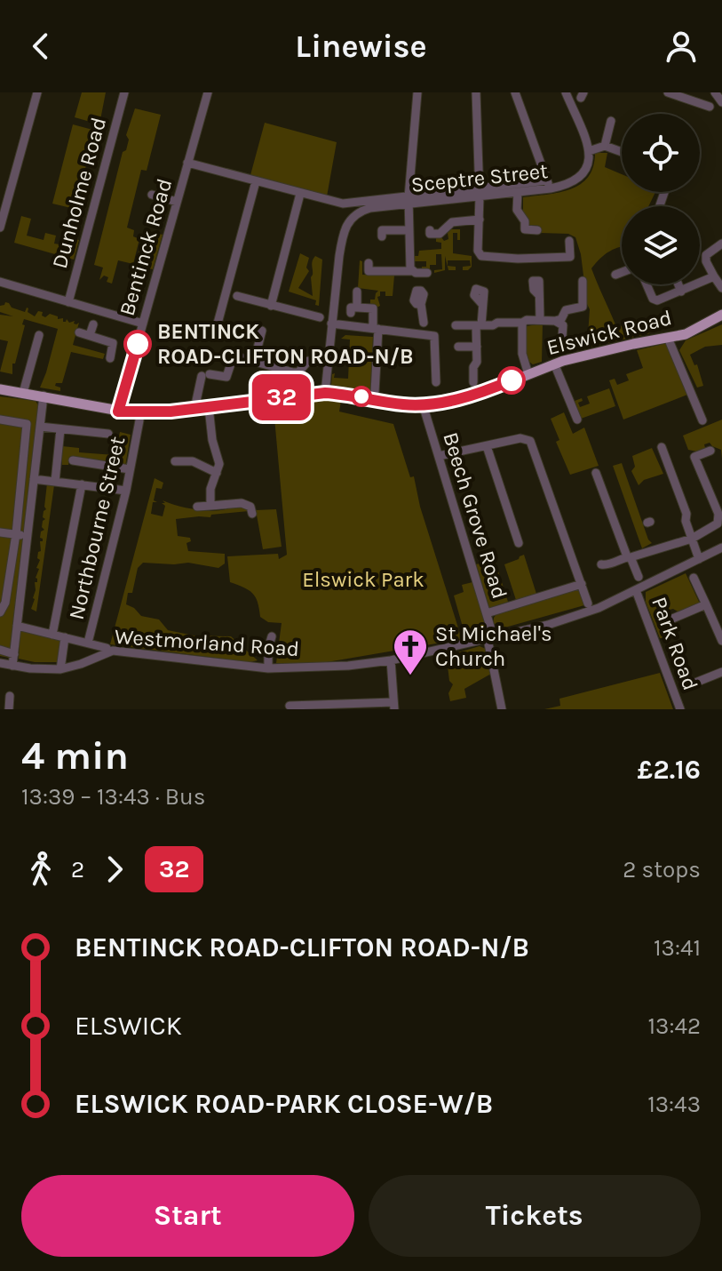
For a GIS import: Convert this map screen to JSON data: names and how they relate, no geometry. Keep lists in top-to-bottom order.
{
  "streets": {
    "main road": ["Elswick Road"],
    "street": [
      "Sceptre Street",
      "Dunholme Road",
      "Bentinck Road",
      "Beech Grove Road",
      "Northbourne Street",
      "Westmorland Road",
      "Park Road"
    ]
  },
  "crossings": [
    ["Sceptre Street", "Bentinck Road"],
    ["Bentinck Road", "Elswick Road"],
    ["Elswick Road", "Beech Grove Road"],
    ["Beech Grove Road", "Westmorland Road"],
    ["Westmorland Road", "Park Road"]
  ],
  "parks": ["Elswick Park"],
  "places": {
    "other": ["BENTINCK ROAD-CLIFTON ROAD-N/B"],
    "church": ["St Michael's Church"]
  },
  "lines": ["bus line 32"],
  "page": {
    "header": "Linewise",
    "on_map": "32",
    "heading": ["4 min", "13:39 – 13:43 · Bus", "£2.16"],
    "legs": ["2", "32", "2 stops"],
    "list": [
      {
        "name": "BENTINCK ROAD-CLIFTON ROAD-N/B",
        "value": "13:41"
      },
      {
        "name": "ELSWICK",
        "value": "13:42"
      },
      {
        "name": "ELSWICK ROAD-PARK CLOSE-W/B",
        "value": "13:43"
      }
    ],
    "buttons": ["Start", "Tickets"]
  }
}
